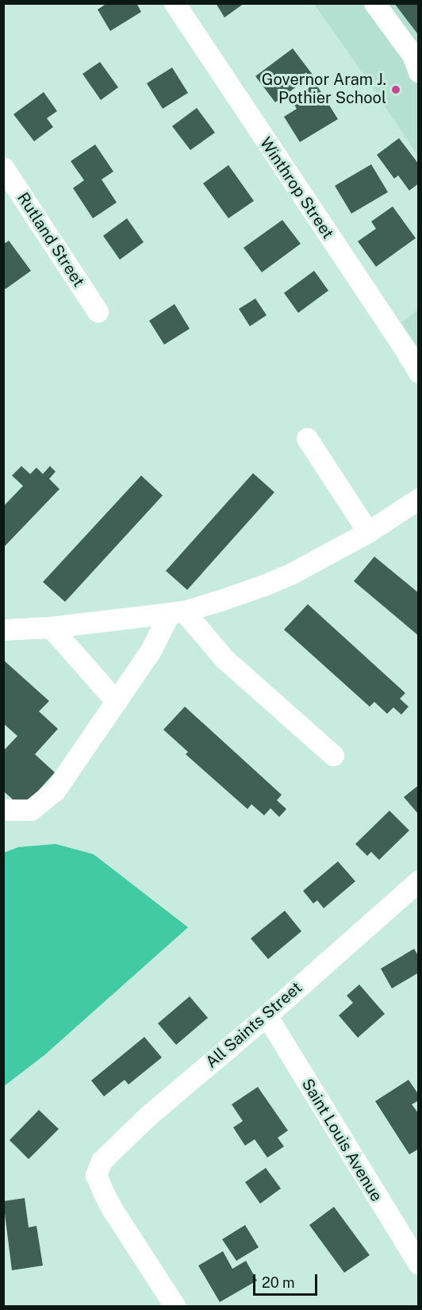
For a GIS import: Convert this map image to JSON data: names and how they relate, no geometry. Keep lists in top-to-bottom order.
{
  "streets": {
    "street": [
      "Winthrop Street",
      "Rutland Street",
      "All Saints Street",
      "Saint Louis Avenue"
    ]
  },
  "crossings": [
    ["All Saints Street", "Saint Louis Avenue"]
  ],
  "places": ["Governor Aram J. Pothier School"],
  "scale_bar": "20 m"
}
